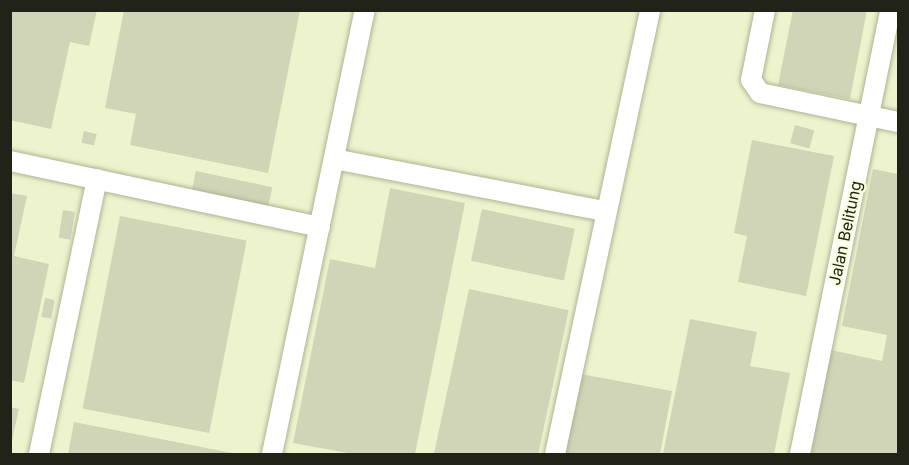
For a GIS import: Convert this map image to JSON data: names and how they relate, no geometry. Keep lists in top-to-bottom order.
{
  "streets": {
    "lane": ["Jalan Belitung"]
  }
}
